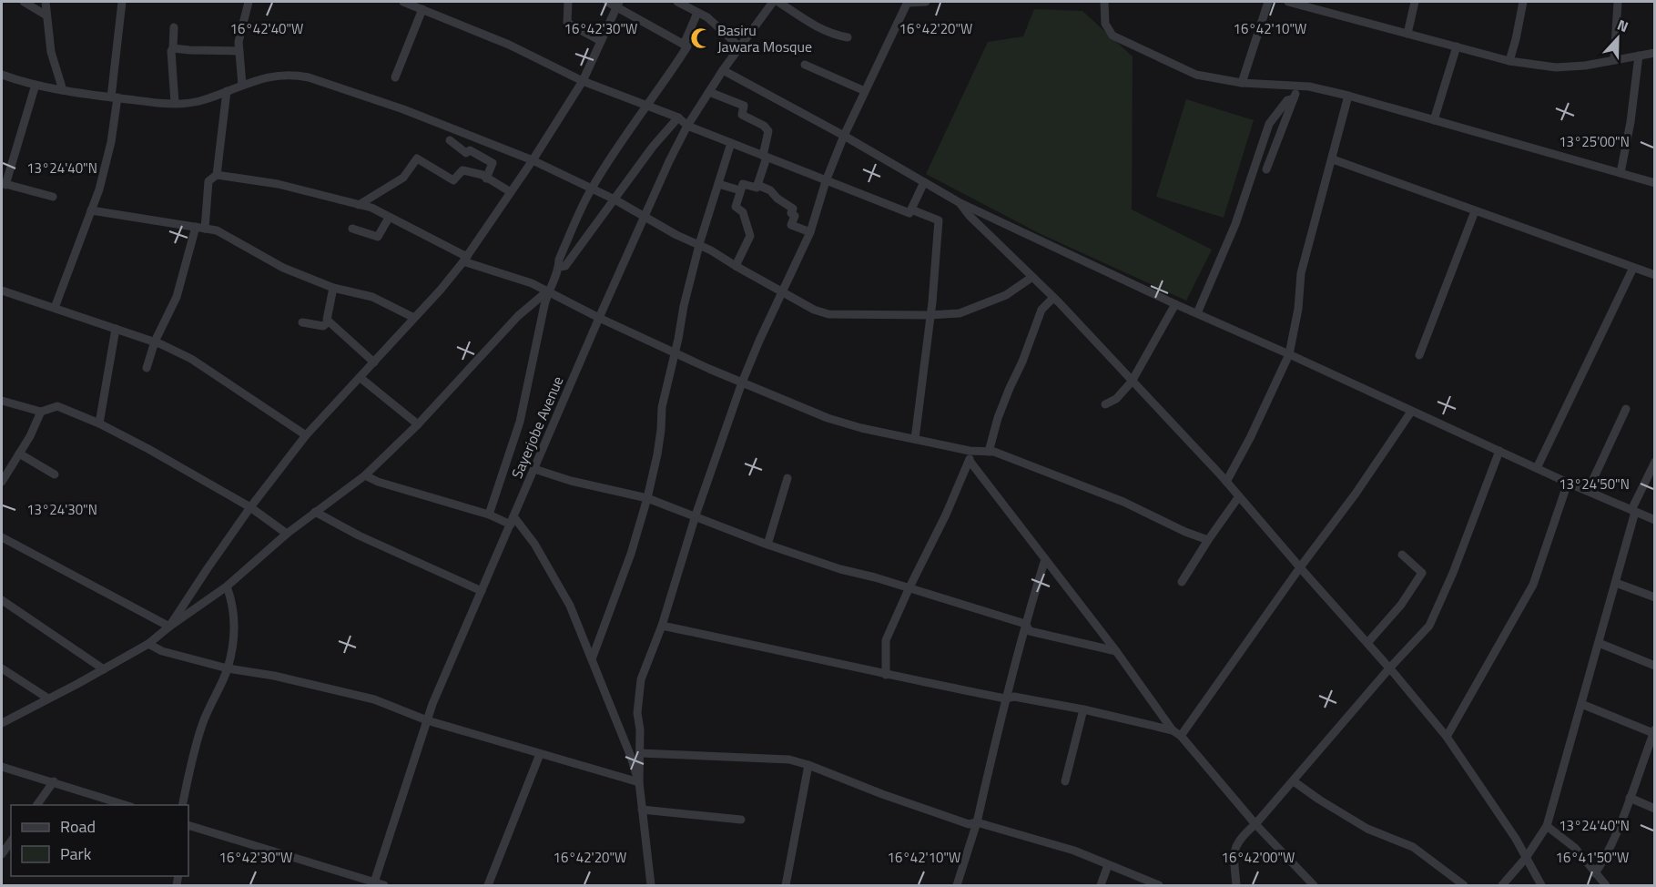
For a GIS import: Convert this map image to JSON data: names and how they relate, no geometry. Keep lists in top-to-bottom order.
{
  "streets": {
    "street": ["Sayerjobe Avenue"]
  },
  "places": {
    "mosque": ["Basiru Jawara Mosque"]
  },
  "legend": ["Road", "Park"],
  "north": "top",
  "coordinates": [
    "16°42'40\"W",
    "16°42'30\"W",
    "16°42'20\"W",
    "16°42'10\"W",
    "13°25'00\"N",
    "13°24'40\"N",
    "13°24'50\"N",
    "13°24'30\"N",
    "16°42'00\"W",
    "16°41'50\"W"
  ]
}
